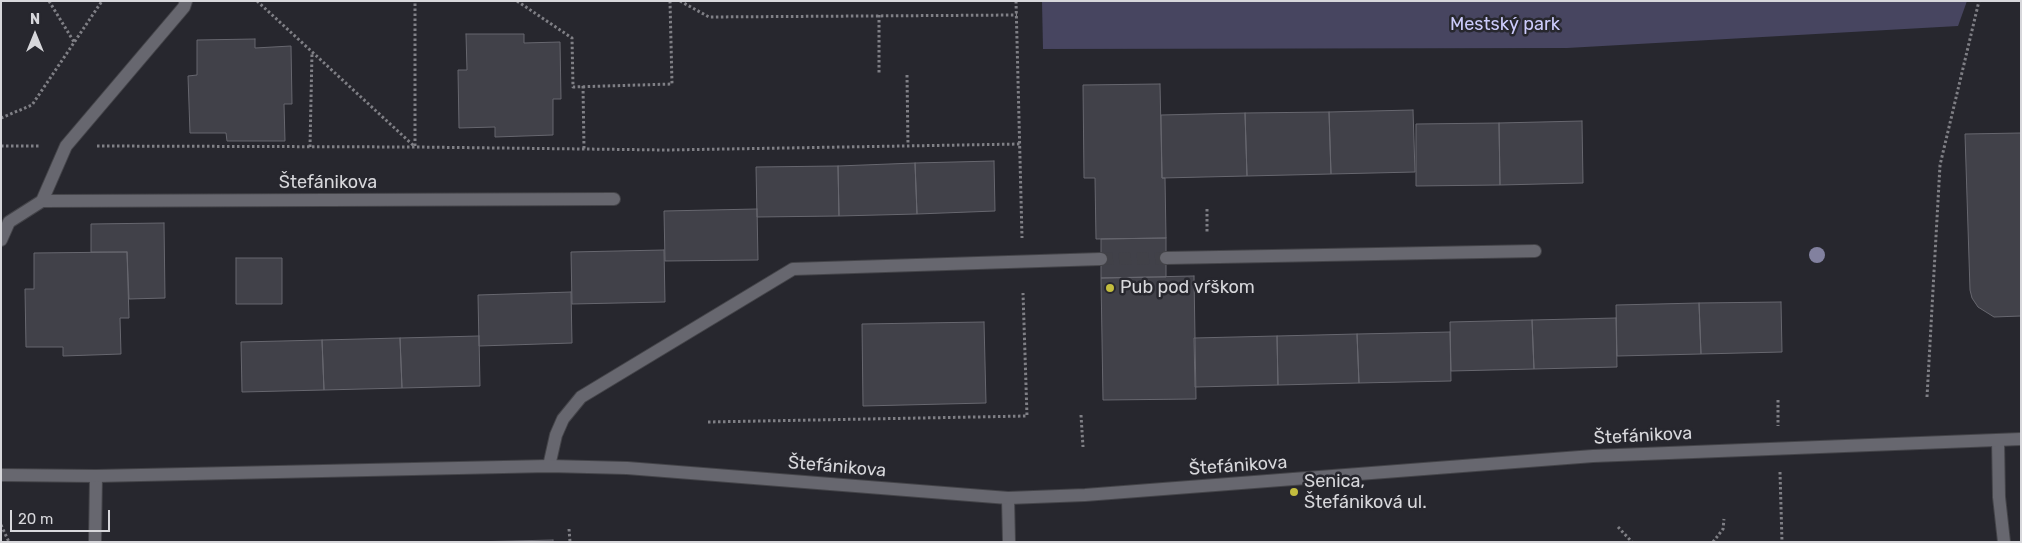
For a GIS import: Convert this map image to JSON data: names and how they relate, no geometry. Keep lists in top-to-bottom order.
{
  "streets": {
    "street": ["Štefánikova"]
  },
  "parks": ["Mestský park"],
  "places": ["Pub pod vŕškom", "Senica, Štefániková ul."],
  "scale_bar": "20 m",
  "north": "top"
}
